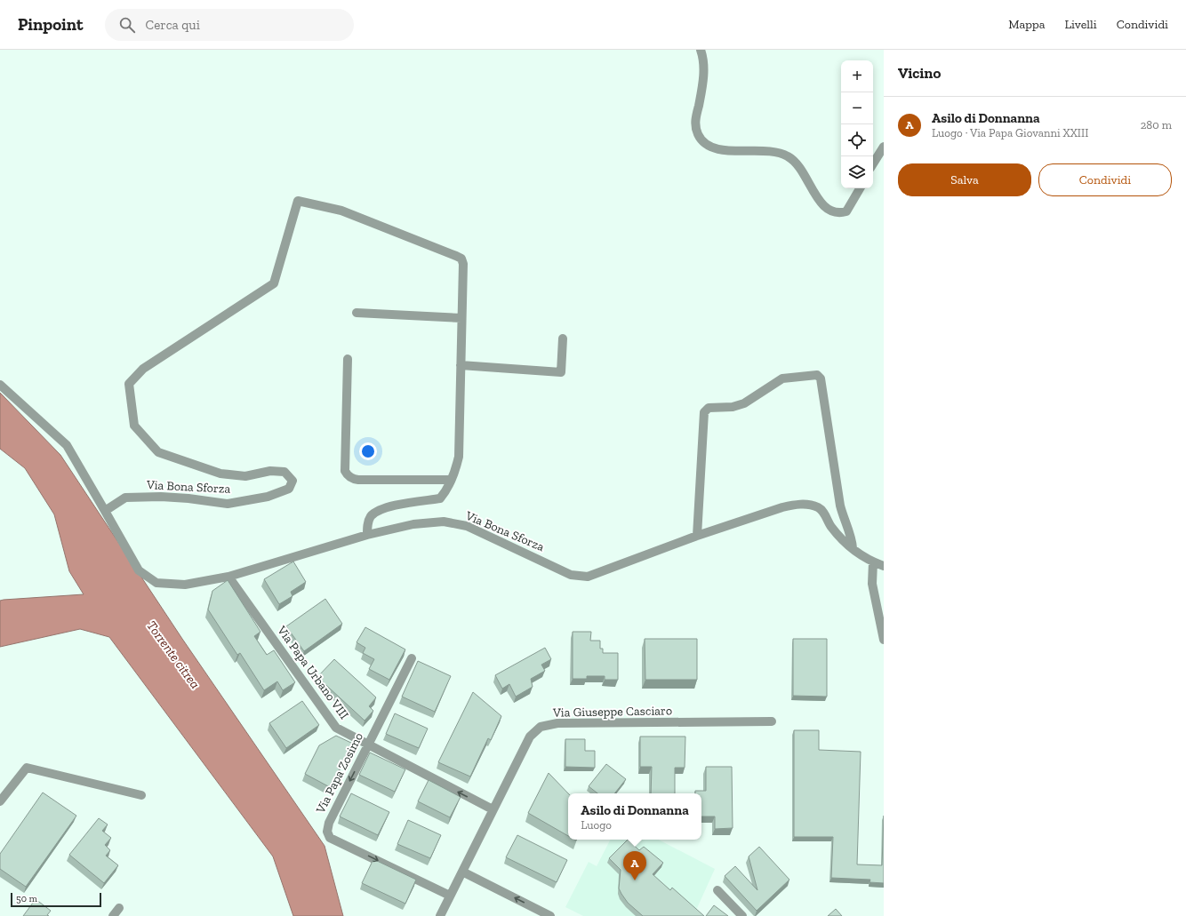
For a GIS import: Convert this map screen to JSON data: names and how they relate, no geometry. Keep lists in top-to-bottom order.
{
  "streets": {
    "street": [
      "Via Bona Sforza",
      "Via Papa Urbano VIII",
      "Via Giuseppe Casciaro",
      "Via Papa Zosimo"
    ]
  },
  "crossings": [
    ["Via Bona Sforza", "Via Papa Urbano VIII"],
    ["Via Papa Urbano VIII", "Via Giuseppe Casciaro"],
    ["Via Papa Urbano VIII", "Via Papa Zosimo"],
    ["Via Giuseppe Casciaro", "Via Papa Zosimo"]
  ],
  "one_way": ["Via Papa Urbano VIII"],
  "water": ["Torrente citrea"],
  "scale_bar": "50 m",
  "page": {
    "header": "Pinpoint",
    "search": "Cerca qui",
    "nav": ["Mappa", "Livelli", "Condividi"],
    "heading": "Vicino",
    "map_buttons": ["+", "−"],
    "list": [
      {
        "mark": "A",
        "name": "Asilo di Donnanna",
        "note": "Luogo · Via Papa Giovanni XXIII",
        "value": "280 m"
      }
    ],
    "buttons": ["Salva", "Condividi"],
    "popup": ["Asilo di Donnanna", "Luogo"],
    "pins": "A",
    "scale": "50 m"
  }
}
